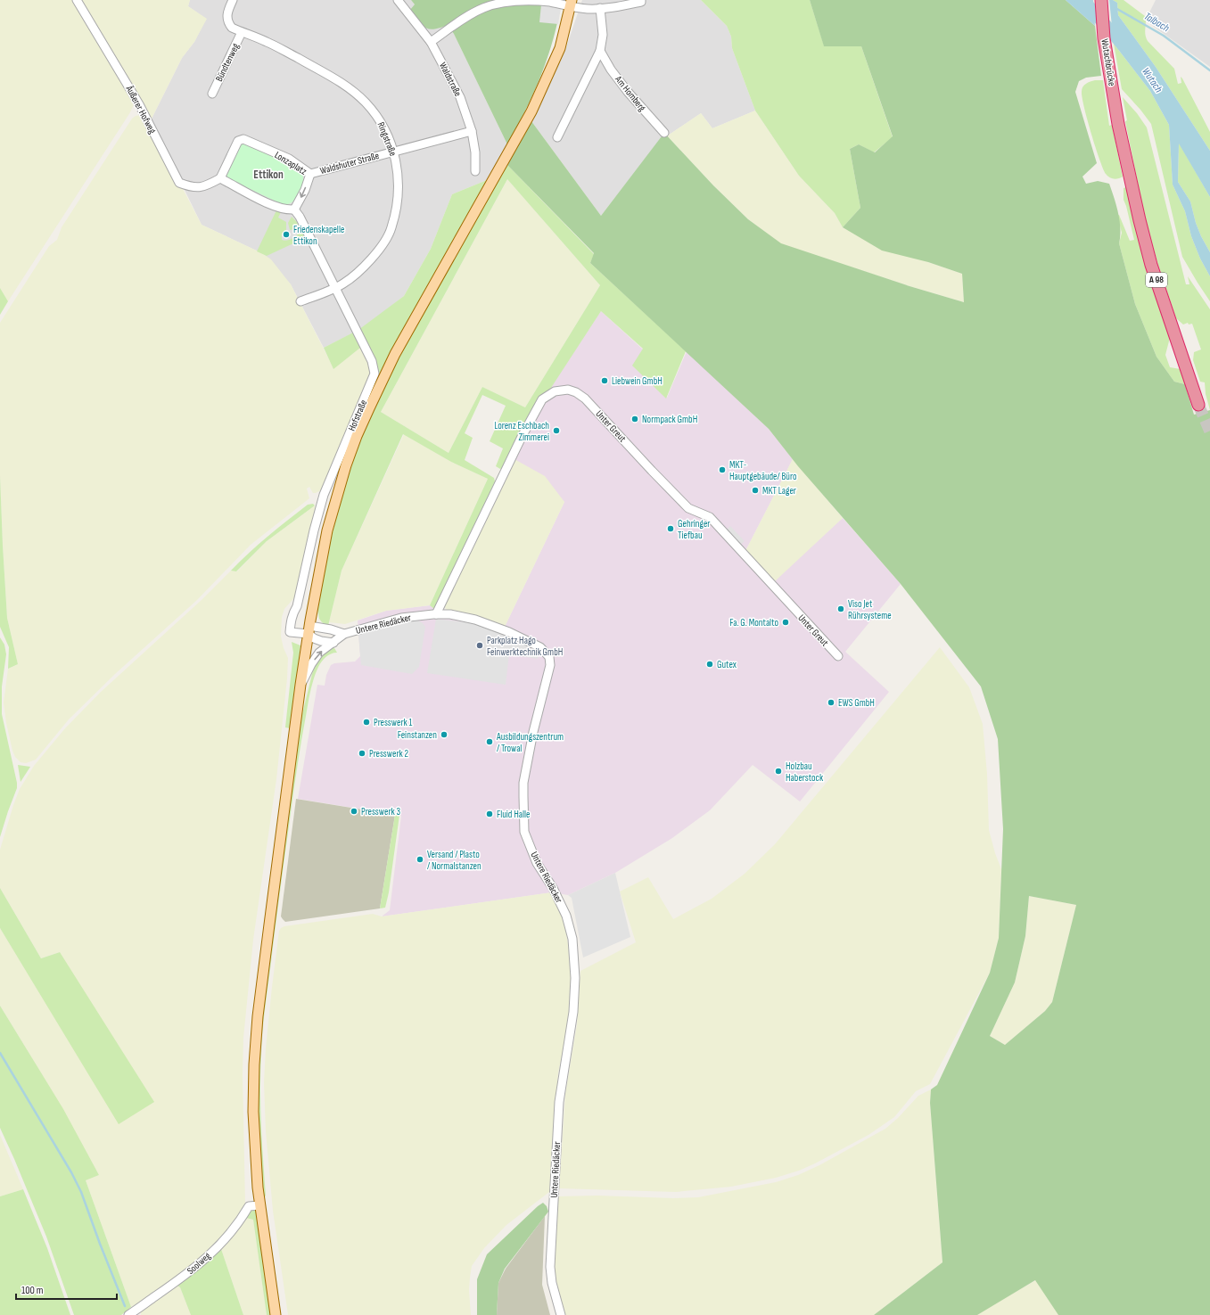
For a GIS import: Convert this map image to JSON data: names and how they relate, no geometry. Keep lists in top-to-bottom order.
{
  "streets": {
    "highway": ["Wutachbrücke", "A 98"],
    "street": [
      "Bündtenweg",
      "Waldstraße",
      "Am Homberg",
      "Äußerer Hofweg",
      "Ringstraße",
      "Lonzaplatz",
      "Waldshuter Straße",
      "Hofstraße",
      "Unter Greut",
      "Untere Riedäcker",
      "Soolweg"
    ]
  },
  "crossings": [
    ["Bündtenweg", "Ringstraße"],
    ["Waldstraße", "Waldshuter Straße"],
    ["Äußerer Hofweg", "Lonzaplatz"],
    ["Ringstraße", "Waldshuter Straße"],
    ["Ringstraße", "Hofstraße"],
    ["Lonzaplatz", "Waldshuter Straße"],
    ["Lonzaplatz", "Hofstraße"],
    ["Hofstraße", "Untere Riedäcker"],
    ["Unter Greut", "Untere Riedäcker"]
  ],
  "districts": ["Ettikon"],
  "water": ["Talbach", "Wutach"],
  "places": [
    "Friedenskapelle Ettikon",
    "Liebwein GmbH",
    "Normpack GmbH",
    "Lorenz Eschbach Zimmerei",
    "MKT- Hauptgebäude/ Büro",
    "MKT Lager",
    "Gehringer Tiefbau",
    "Viso Jet Rührsysteme",
    "Fa. G. Montalto",
    "Parkplatz Hago Feinwerktechnik GmbH",
    "Gutex",
    "EWS GmbH",
    "Presswerk 1",
    "Feinstanzen",
    "Ausbildungszentrum / Trowal",
    "Presswerk 2",
    "Holzbau Haberstock",
    "Presswerk 3",
    "Fluid Halle",
    "Versand / Plasto / Normalstanzen"
  ],
  "scale_bar": "100 m"
}
